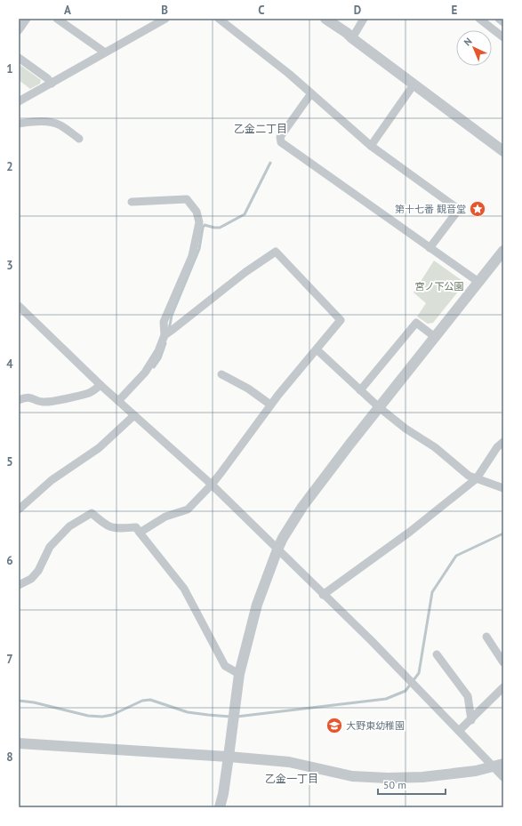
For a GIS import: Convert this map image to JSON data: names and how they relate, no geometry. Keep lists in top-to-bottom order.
{
  "districts": ["乙金二丁目", "乙金一丁目"],
  "parks": ["宮ノ下公園"],
  "places": {
    "place": ["第十七番 観音堂"],
    "school or university": ["大野東幼稚園"]
  },
  "scale_bar": "50 m",
  "north": "top left",
  "grid": {
    "columns": [
      "A",
      "B",
      "C",
      "D",
      "E"
    ],
    "rows": [
      "1",
      "2",
      "3",
      "4",
      "5",
      "6",
      "7",
      "8"
    ]
  }
}
